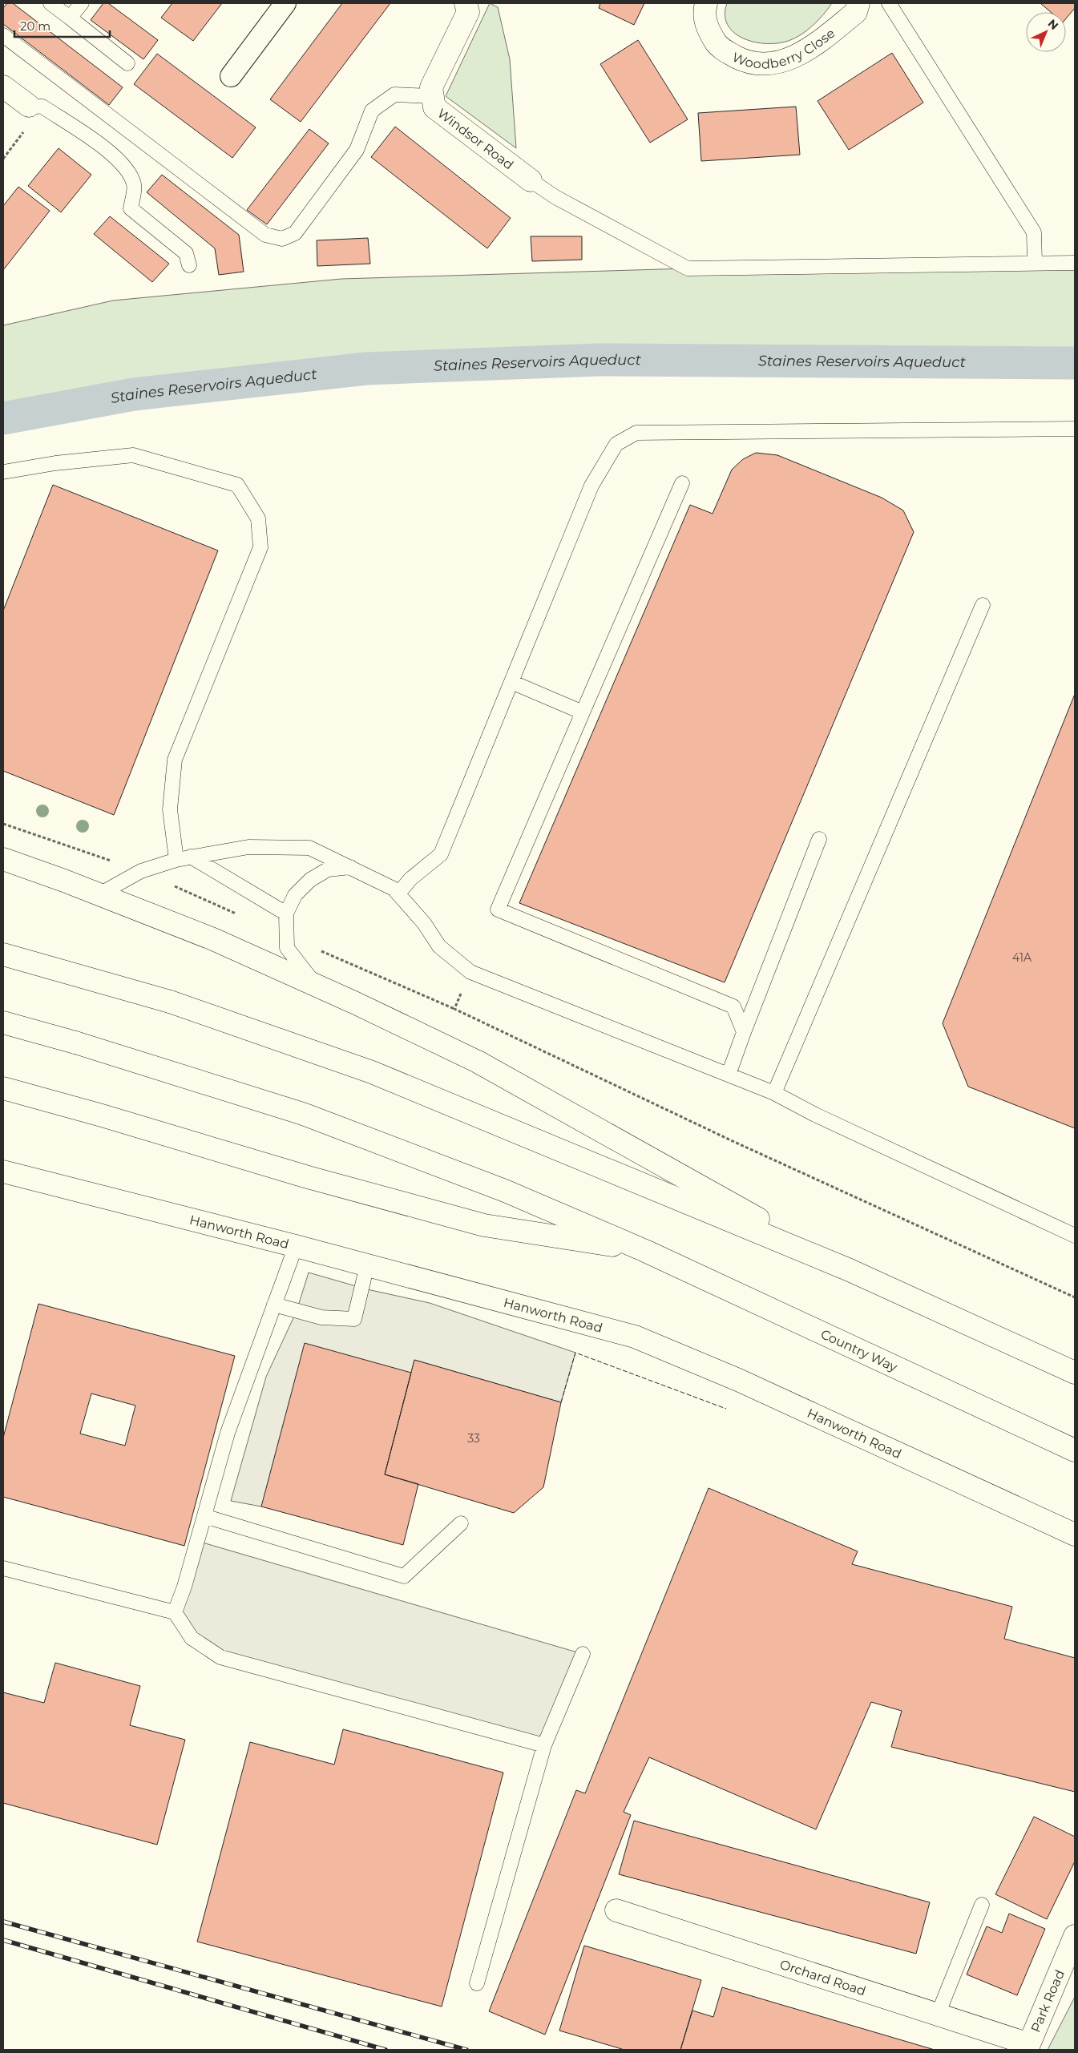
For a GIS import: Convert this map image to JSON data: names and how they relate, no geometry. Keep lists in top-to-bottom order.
{
  "streets": {
    "main road": [
      "Woodberry Close",
      "Windsor Road",
      "Hanworth Road",
      "Country Way",
      "Orchard Road",
      "Park Road"
    ]
  },
  "crossings": [
    ["Orchard Road", "Park Road"]
  ],
  "water": ["Staines Reservoirs Aqueduct"],
  "house_numbers": ["41A", "33"],
  "scale_bar": "20 m",
  "north": "top right"
}
